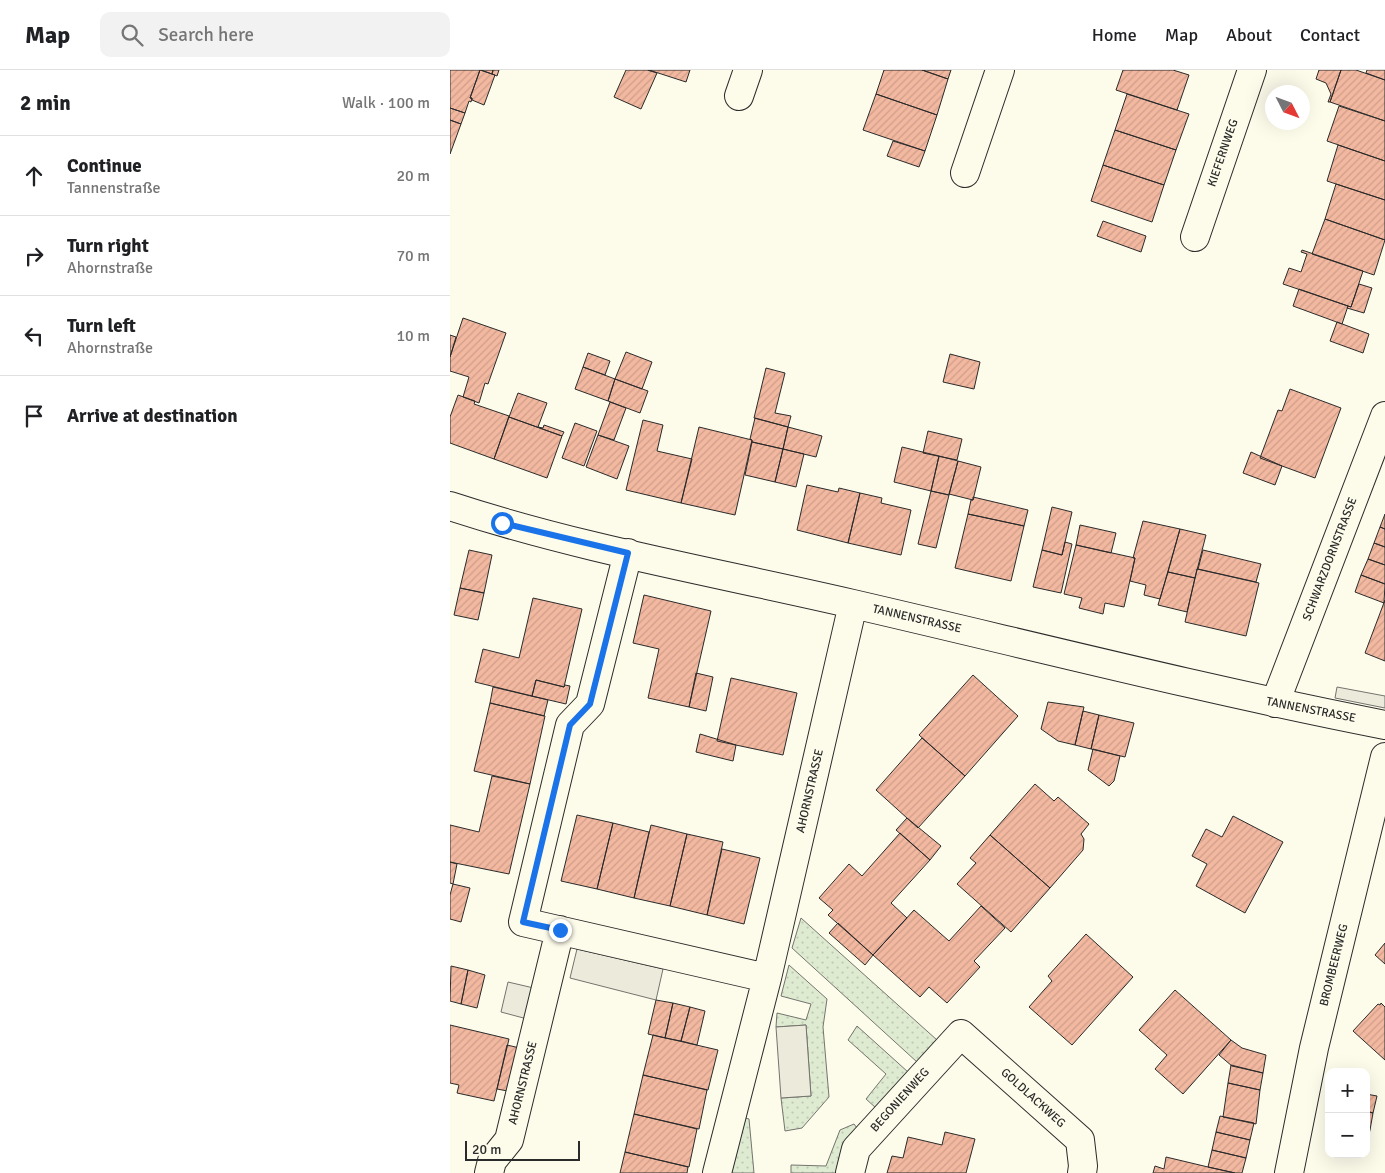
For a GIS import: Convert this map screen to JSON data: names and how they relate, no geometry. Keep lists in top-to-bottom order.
{
  "streets": {
    "street": [
      "KIEFERNWEG",
      "SCHWARZDORNSTRASSE",
      "TANNENSTRASSE",
      "AHORNSTRASSE",
      "BROMBEERWEG",
      "GOLDLACKWEG",
      "BEGONIENWEG"
    ]
  },
  "crossings": [
    ["SCHWARZDORNSTRASSE", "TANNENSTRASSE"],
    ["TANNENSTRASSE", "AHORNSTRASSE"],
    ["GOLDLACKWEG", "BEGONIENWEG"]
  ],
  "scale_bar": "20 m",
  "north": "bottom right",
  "page": {
    "header": "Map",
    "search": "Search here",
    "nav": [
      "Home",
      "Map",
      "About",
      "Contact"
    ],
    "heading": ["2 min", "Walk · 100 m"],
    "list": [
      ["Continue", "Tannenstraße", "20 m"],
      ["Turn right", "Ahornstraße", "70 m"],
      ["Turn left", "Ahornstraße", "10 m"],
      "Arrive at destination"
    ],
    "map_buttons": ["+", "−"],
    "scale": "20 m"
  }
}
